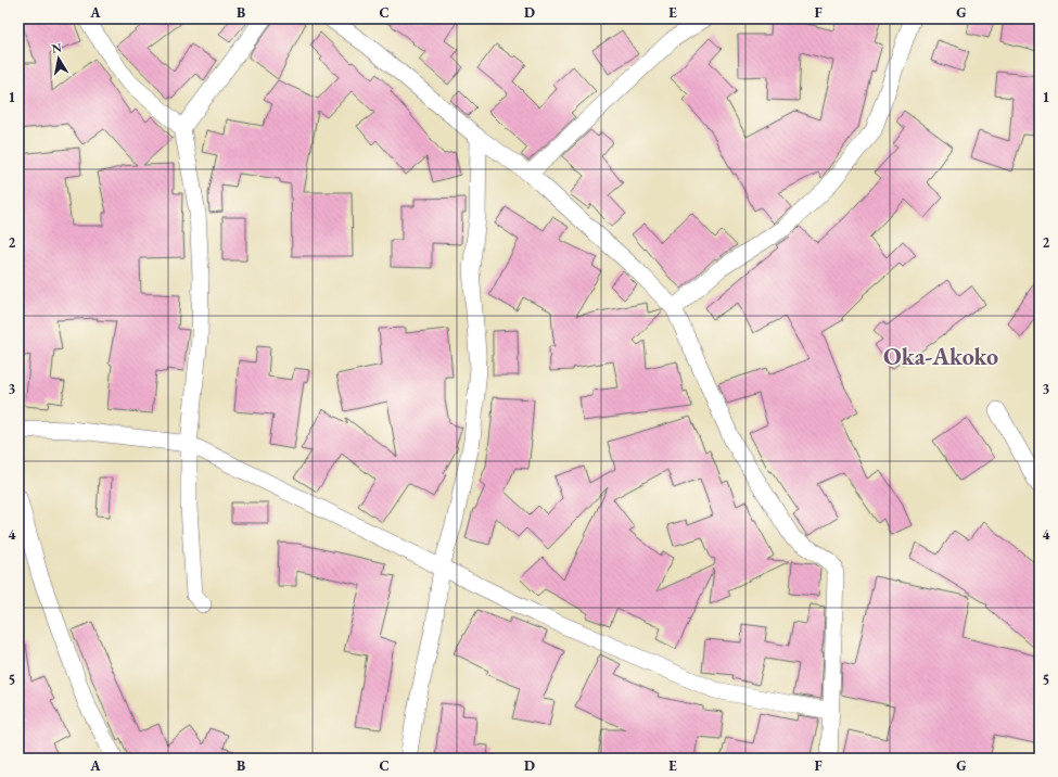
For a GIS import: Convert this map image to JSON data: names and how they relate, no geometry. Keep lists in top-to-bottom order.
{
  "districts": ["Oka-Akoko"],
  "north": "top",
  "grid": {
    "columns": [
      "A",
      "B",
      "C",
      "D",
      "E",
      "F",
      "G"
    ],
    "rows": [
      "1",
      "2",
      "3",
      "4",
      "5"
    ]
  }
}
